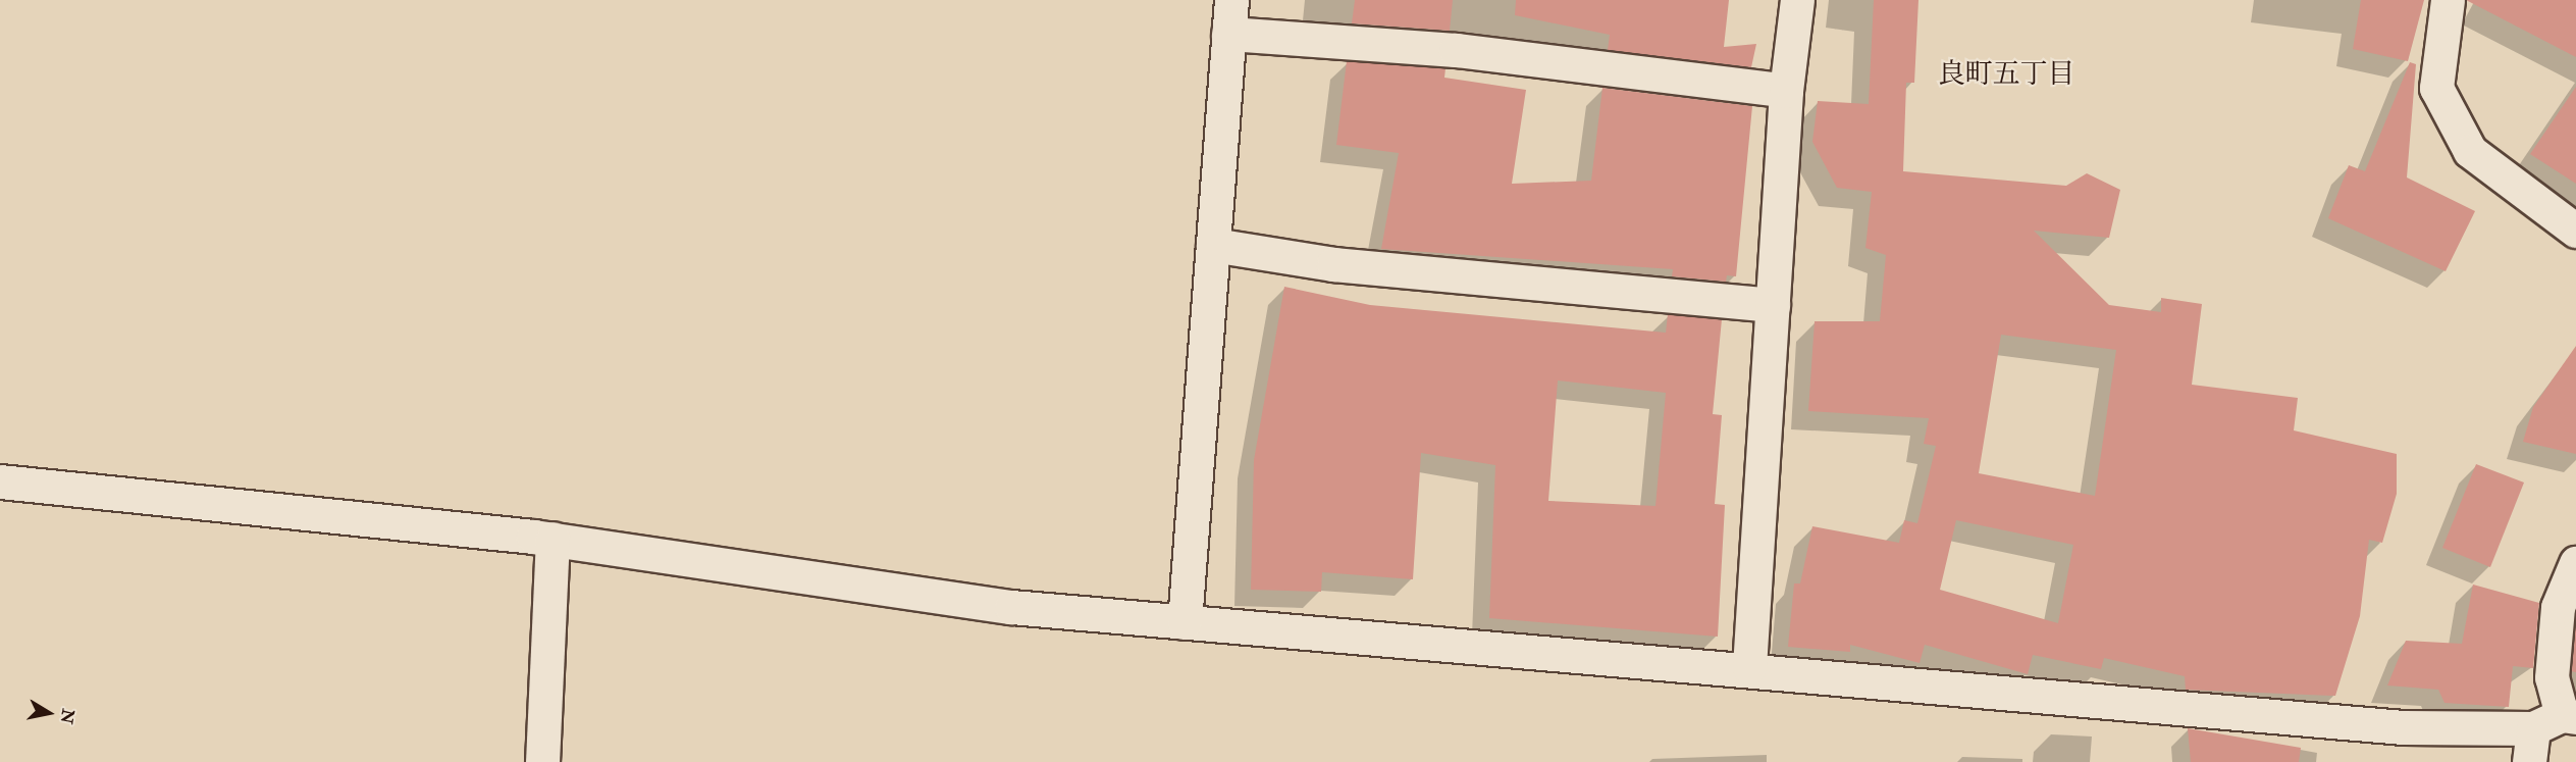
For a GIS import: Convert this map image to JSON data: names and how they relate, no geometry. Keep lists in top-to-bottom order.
{
  "districts": ["良町五丁目"],
  "north": "right"
}
